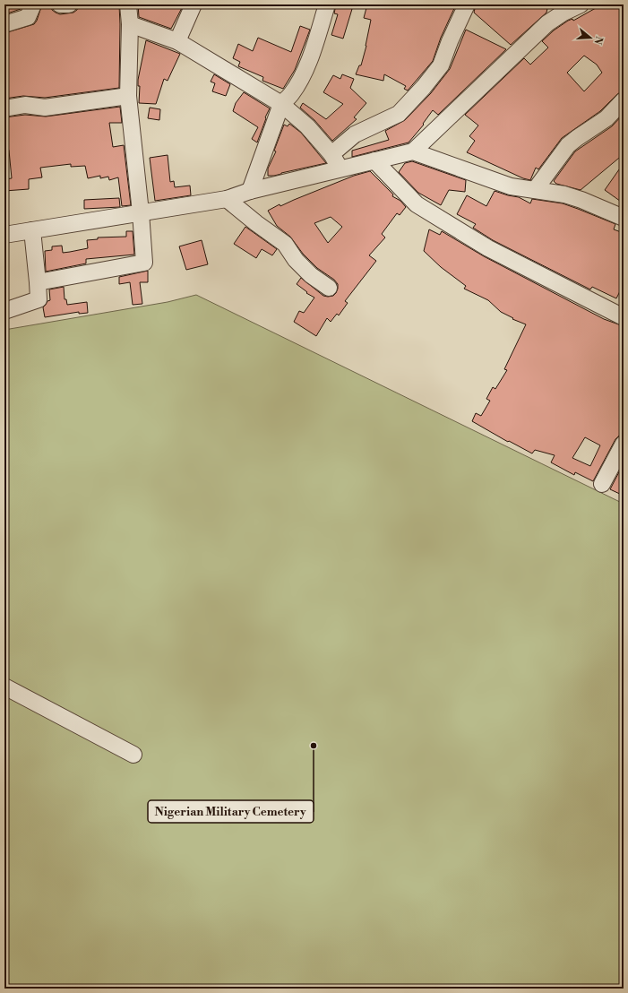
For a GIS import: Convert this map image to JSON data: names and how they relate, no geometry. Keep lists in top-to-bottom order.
{
  "places": ["Nigerian Military Cemetery"],
  "north": "right"
}
